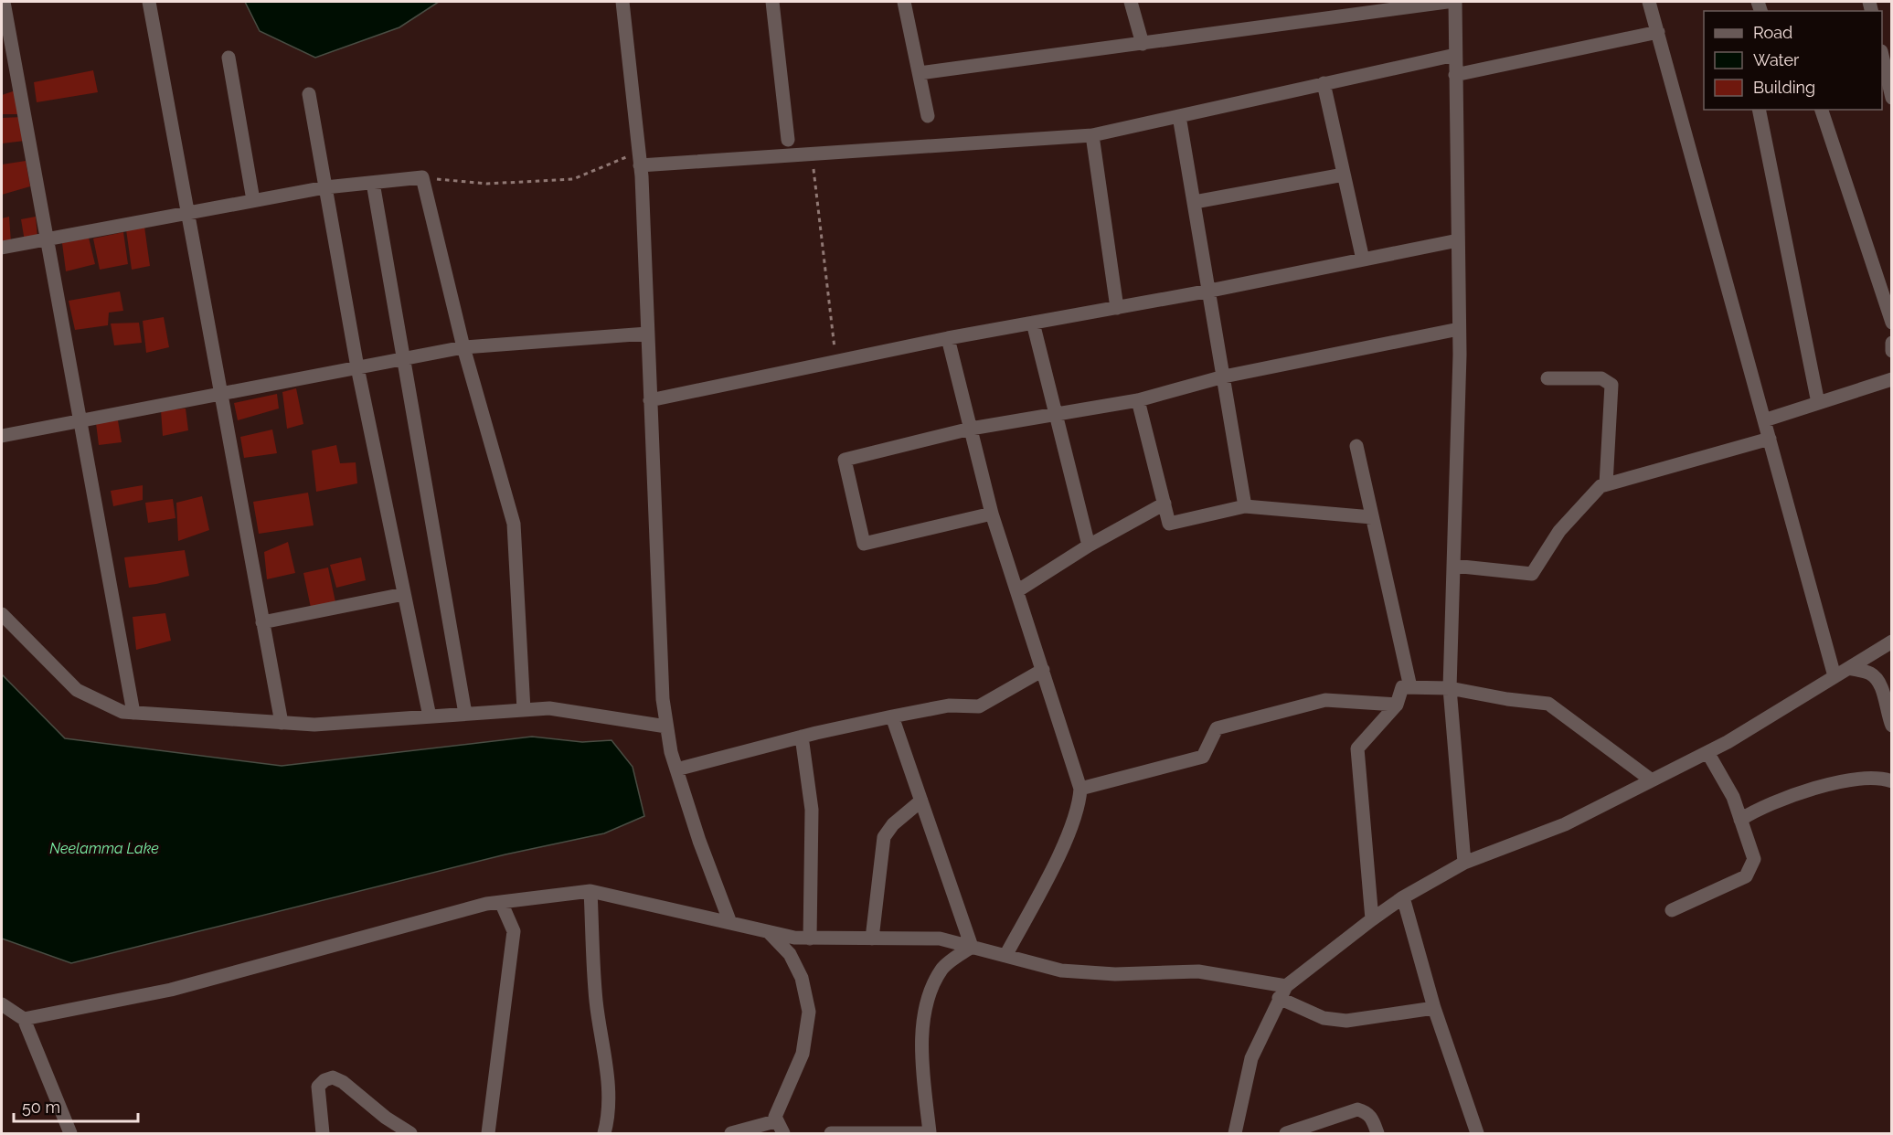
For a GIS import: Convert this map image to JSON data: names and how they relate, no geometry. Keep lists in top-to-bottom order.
{
  "water": ["Neelamma Lake"],
  "legend": ["Road", "Water", "Building"],
  "scale_bar": "50 m"
}
